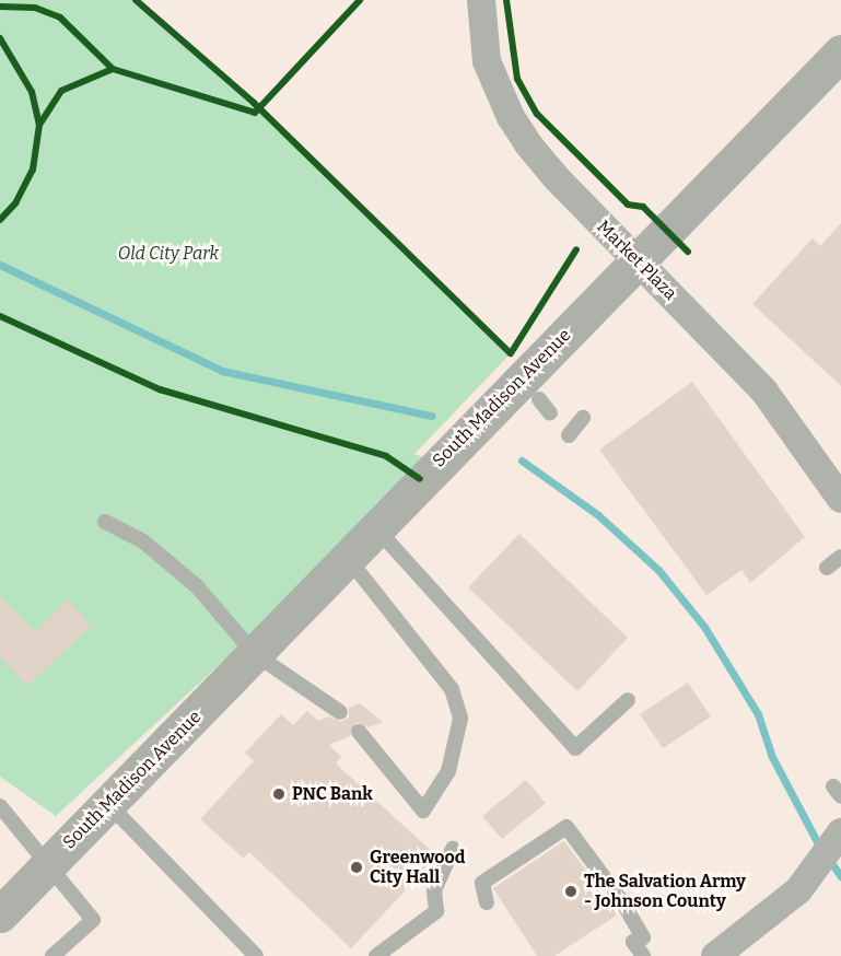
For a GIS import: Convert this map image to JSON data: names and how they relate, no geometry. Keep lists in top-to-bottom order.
{
  "streets": {
    "main road": ["South Madison Avenue"],
    "street": ["Market Plaza"]
  },
  "crossings": [
    ["Market Plaza", "South Madison Avenue"]
  ],
  "parks": ["Old City Park"],
  "places": ["PNC Bank", "Greenwood City Hall", "The Salvation Army - Johnson County"]
}
